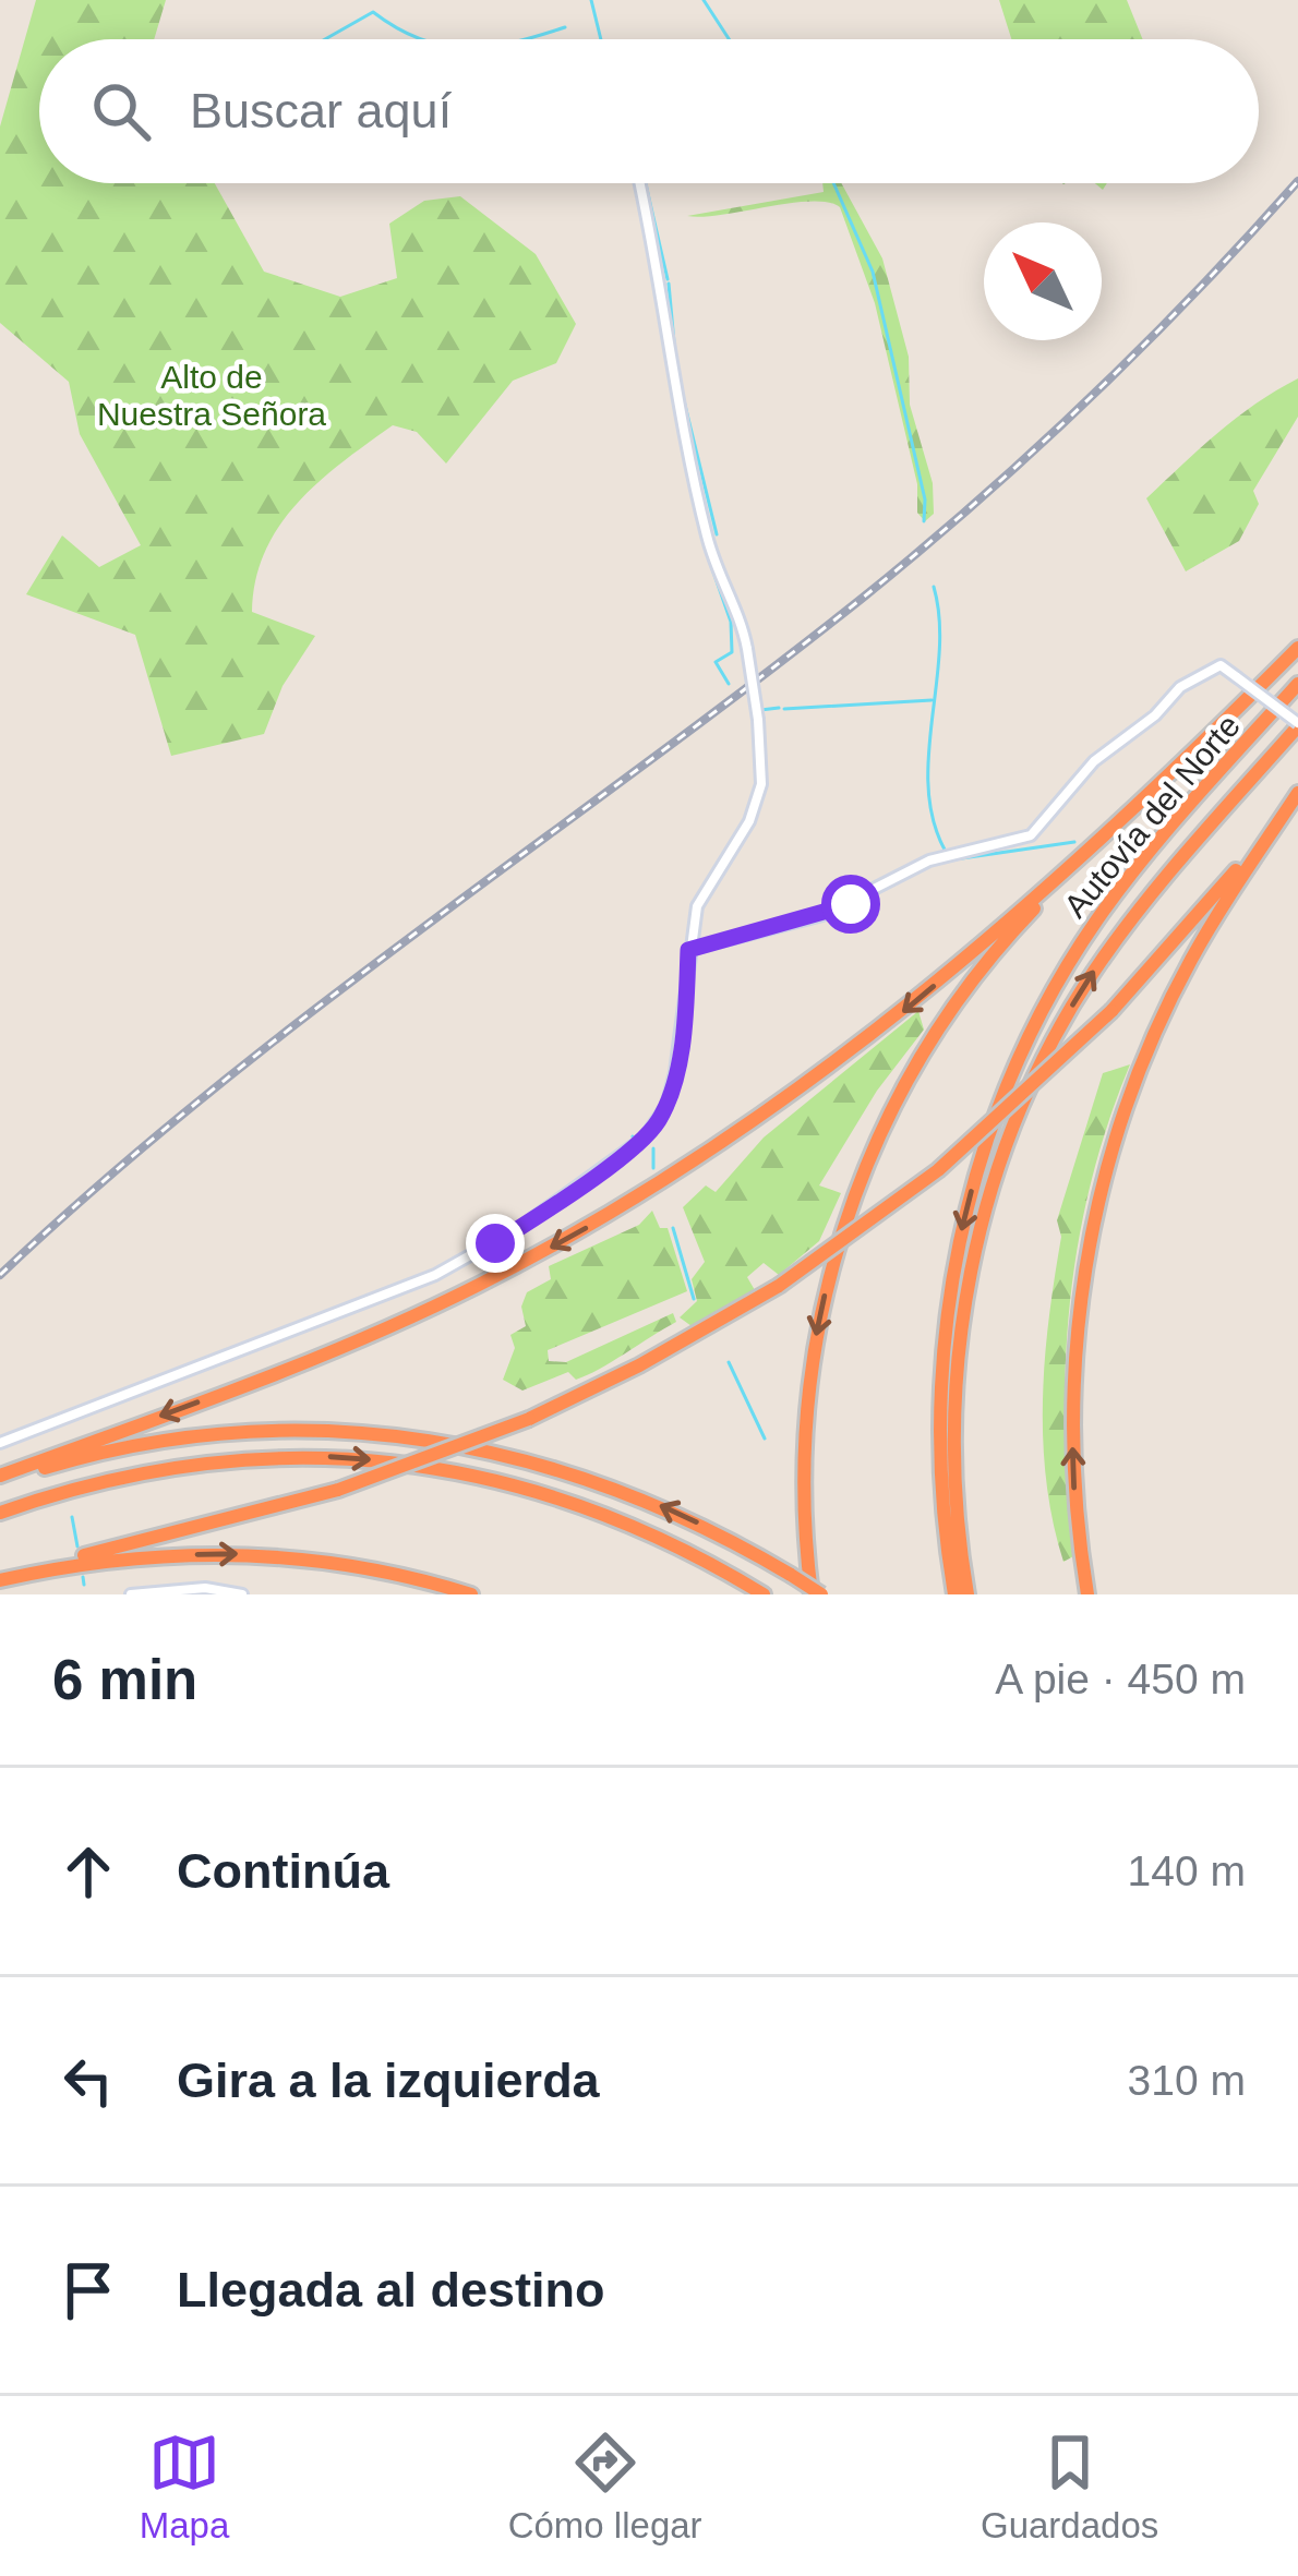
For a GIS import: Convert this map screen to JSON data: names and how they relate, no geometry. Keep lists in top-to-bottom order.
{
  "streets": {
    "highway": ["Autovía del Norte"]
  },
  "parks": ["Alto de Nuestra Señora"],
  "north": "top left",
  "page": {
    "search": "Buscar aquí",
    "heading": ["6 min", "A pie · 450 m"],
    "list": [
      ["Continúa", "140 m"],
      ["Gira a la izquierda", "310 m"],
      "Llegada al destino"
    ],
    "nav": ["Mapa", "Cómo llegar", "Guardados"]
  }
}
